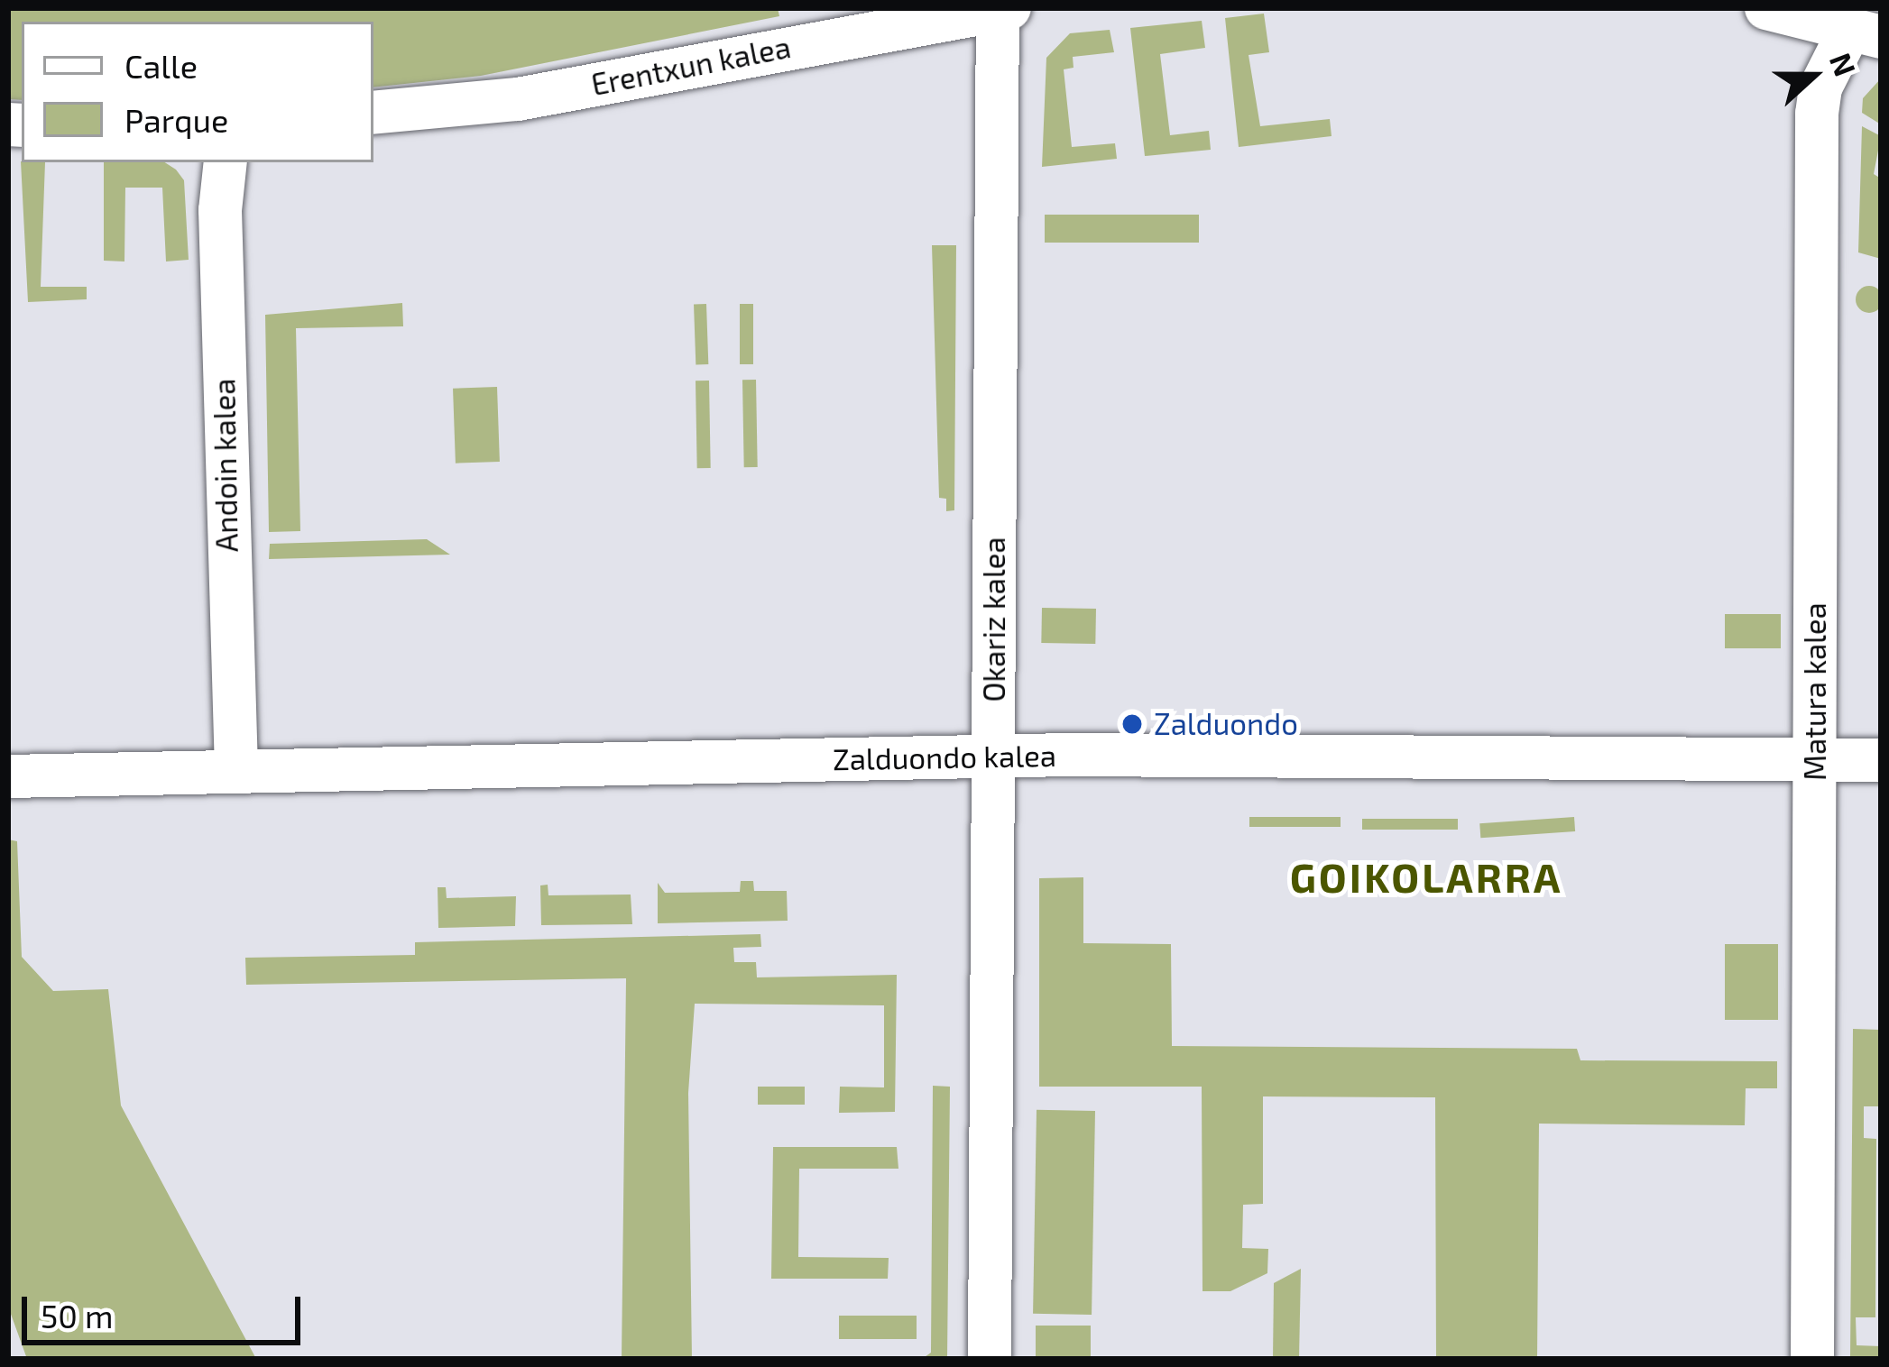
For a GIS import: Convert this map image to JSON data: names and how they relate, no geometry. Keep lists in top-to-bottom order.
{
  "streets": {
    "street": [
      "Erentxun kalea",
      "Andoin kalea",
      "Okariz kalea",
      "Matura kalea",
      "Zalduondo kalea"
    ]
  },
  "crossings": [
    ["Erentxun kalea", "Okariz kalea"],
    ["Andoin kalea", "Zalduondo kalea"],
    ["Okariz kalea", "Zalduondo kalea"],
    ["Matura kalea", "Zalduondo kalea"]
  ],
  "districts": ["GOIKOLARRA"],
  "places": ["Zalduondo"],
  "legend": ["Calle", "Parque"],
  "scale_bar": "50 m",
  "north": "right"
}
